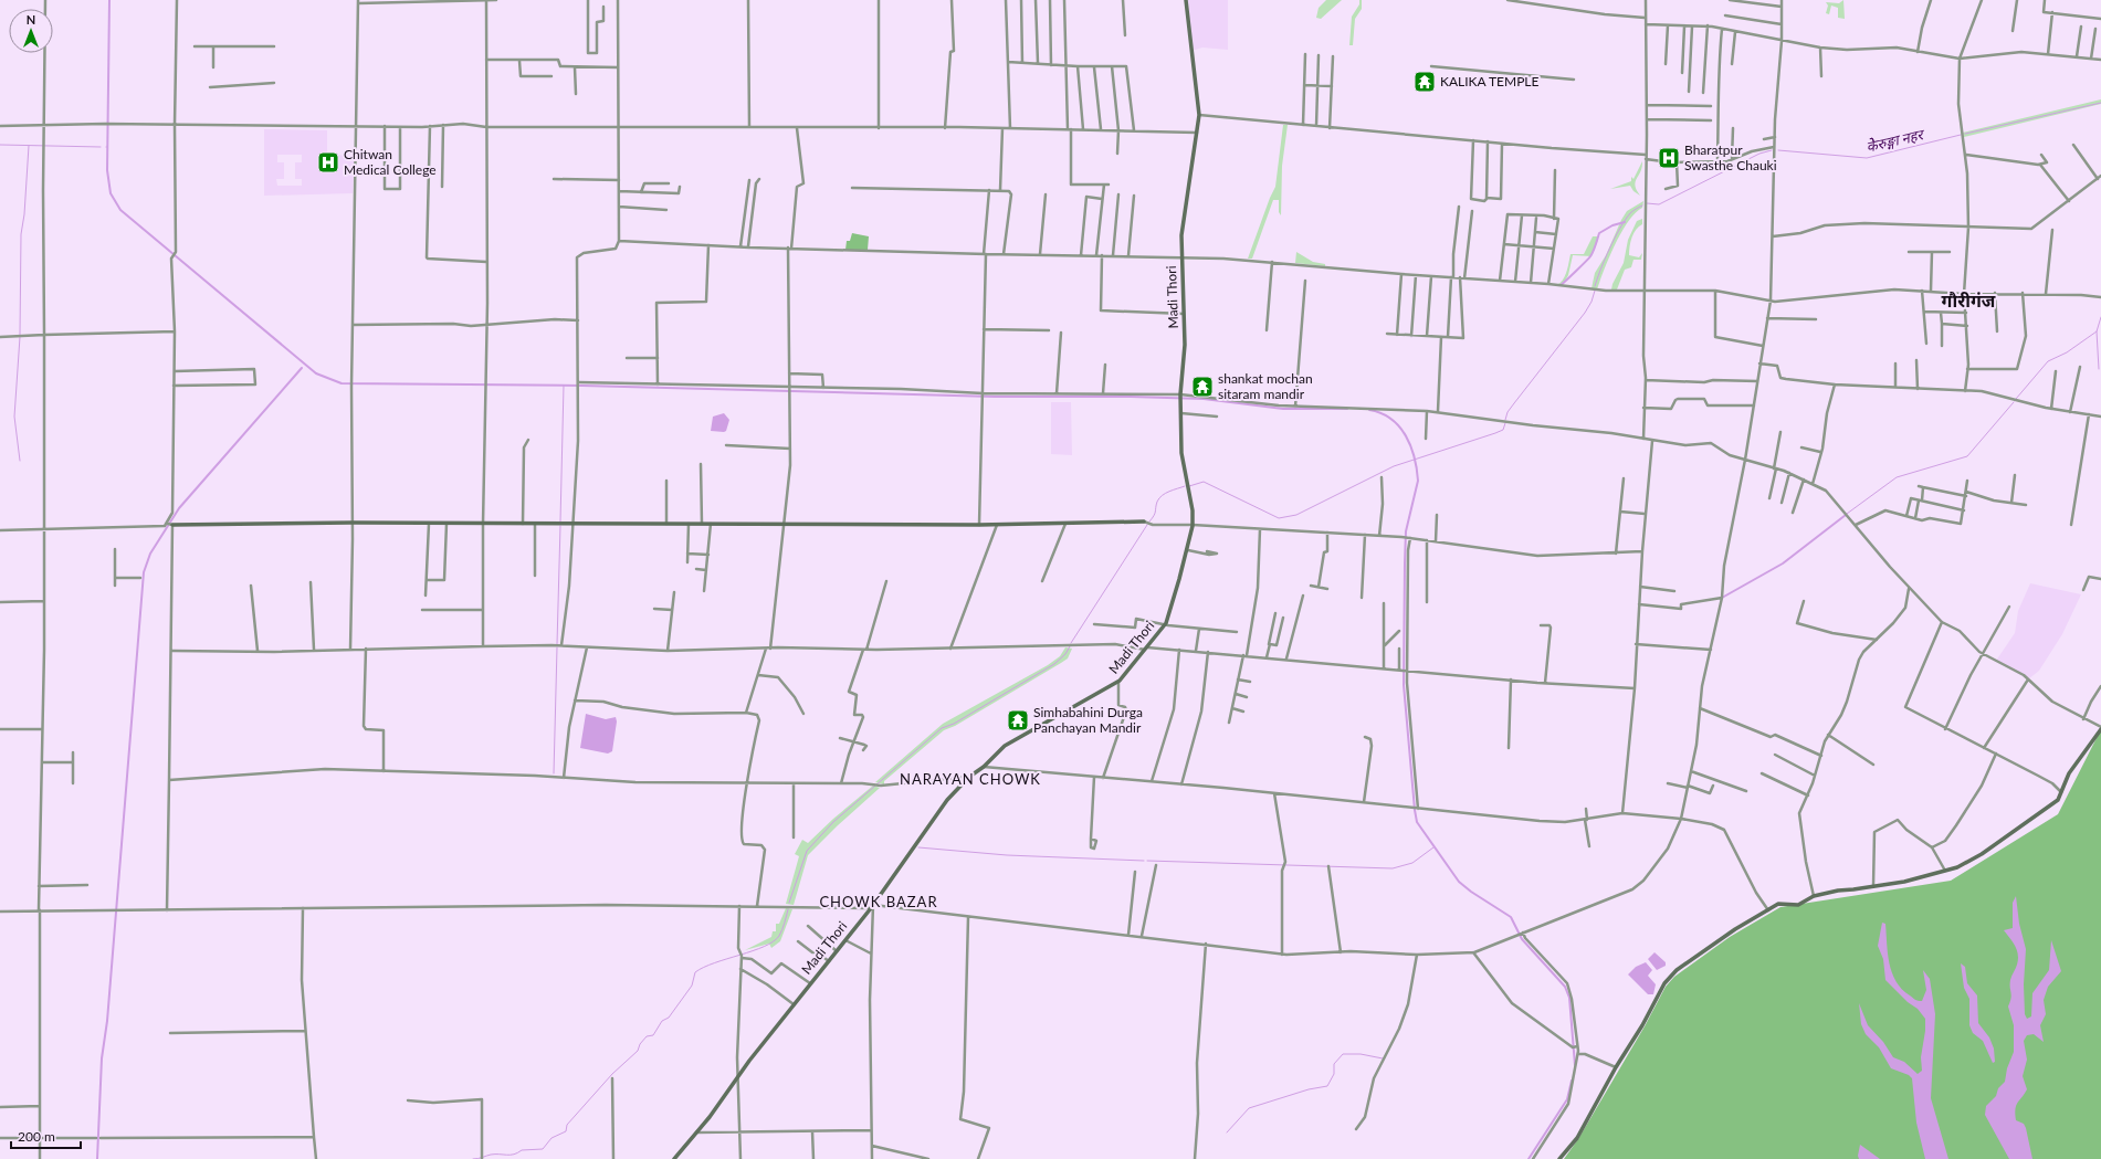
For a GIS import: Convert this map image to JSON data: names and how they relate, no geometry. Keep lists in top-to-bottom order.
{
  "streets": {
    "main road": ["Madi Thori"]
  },
  "districts": ["गौरीगंज", "NARAYAN CHOWK", "CHOWK BAZAR"],
  "water": ["केेरुङ्गा नहर"],
  "places": {
    "temple": ["KALIKA TEMPLE", "shankat mochan sitaram mandir", "Simhabahini Durga Panchayan Mandir"],
    "hospital": ["Bharatpur Swasthe Chauki", "Chitwan Medical College"]
  },
  "scale_bar": "200 m",
  "north": "top"
}
